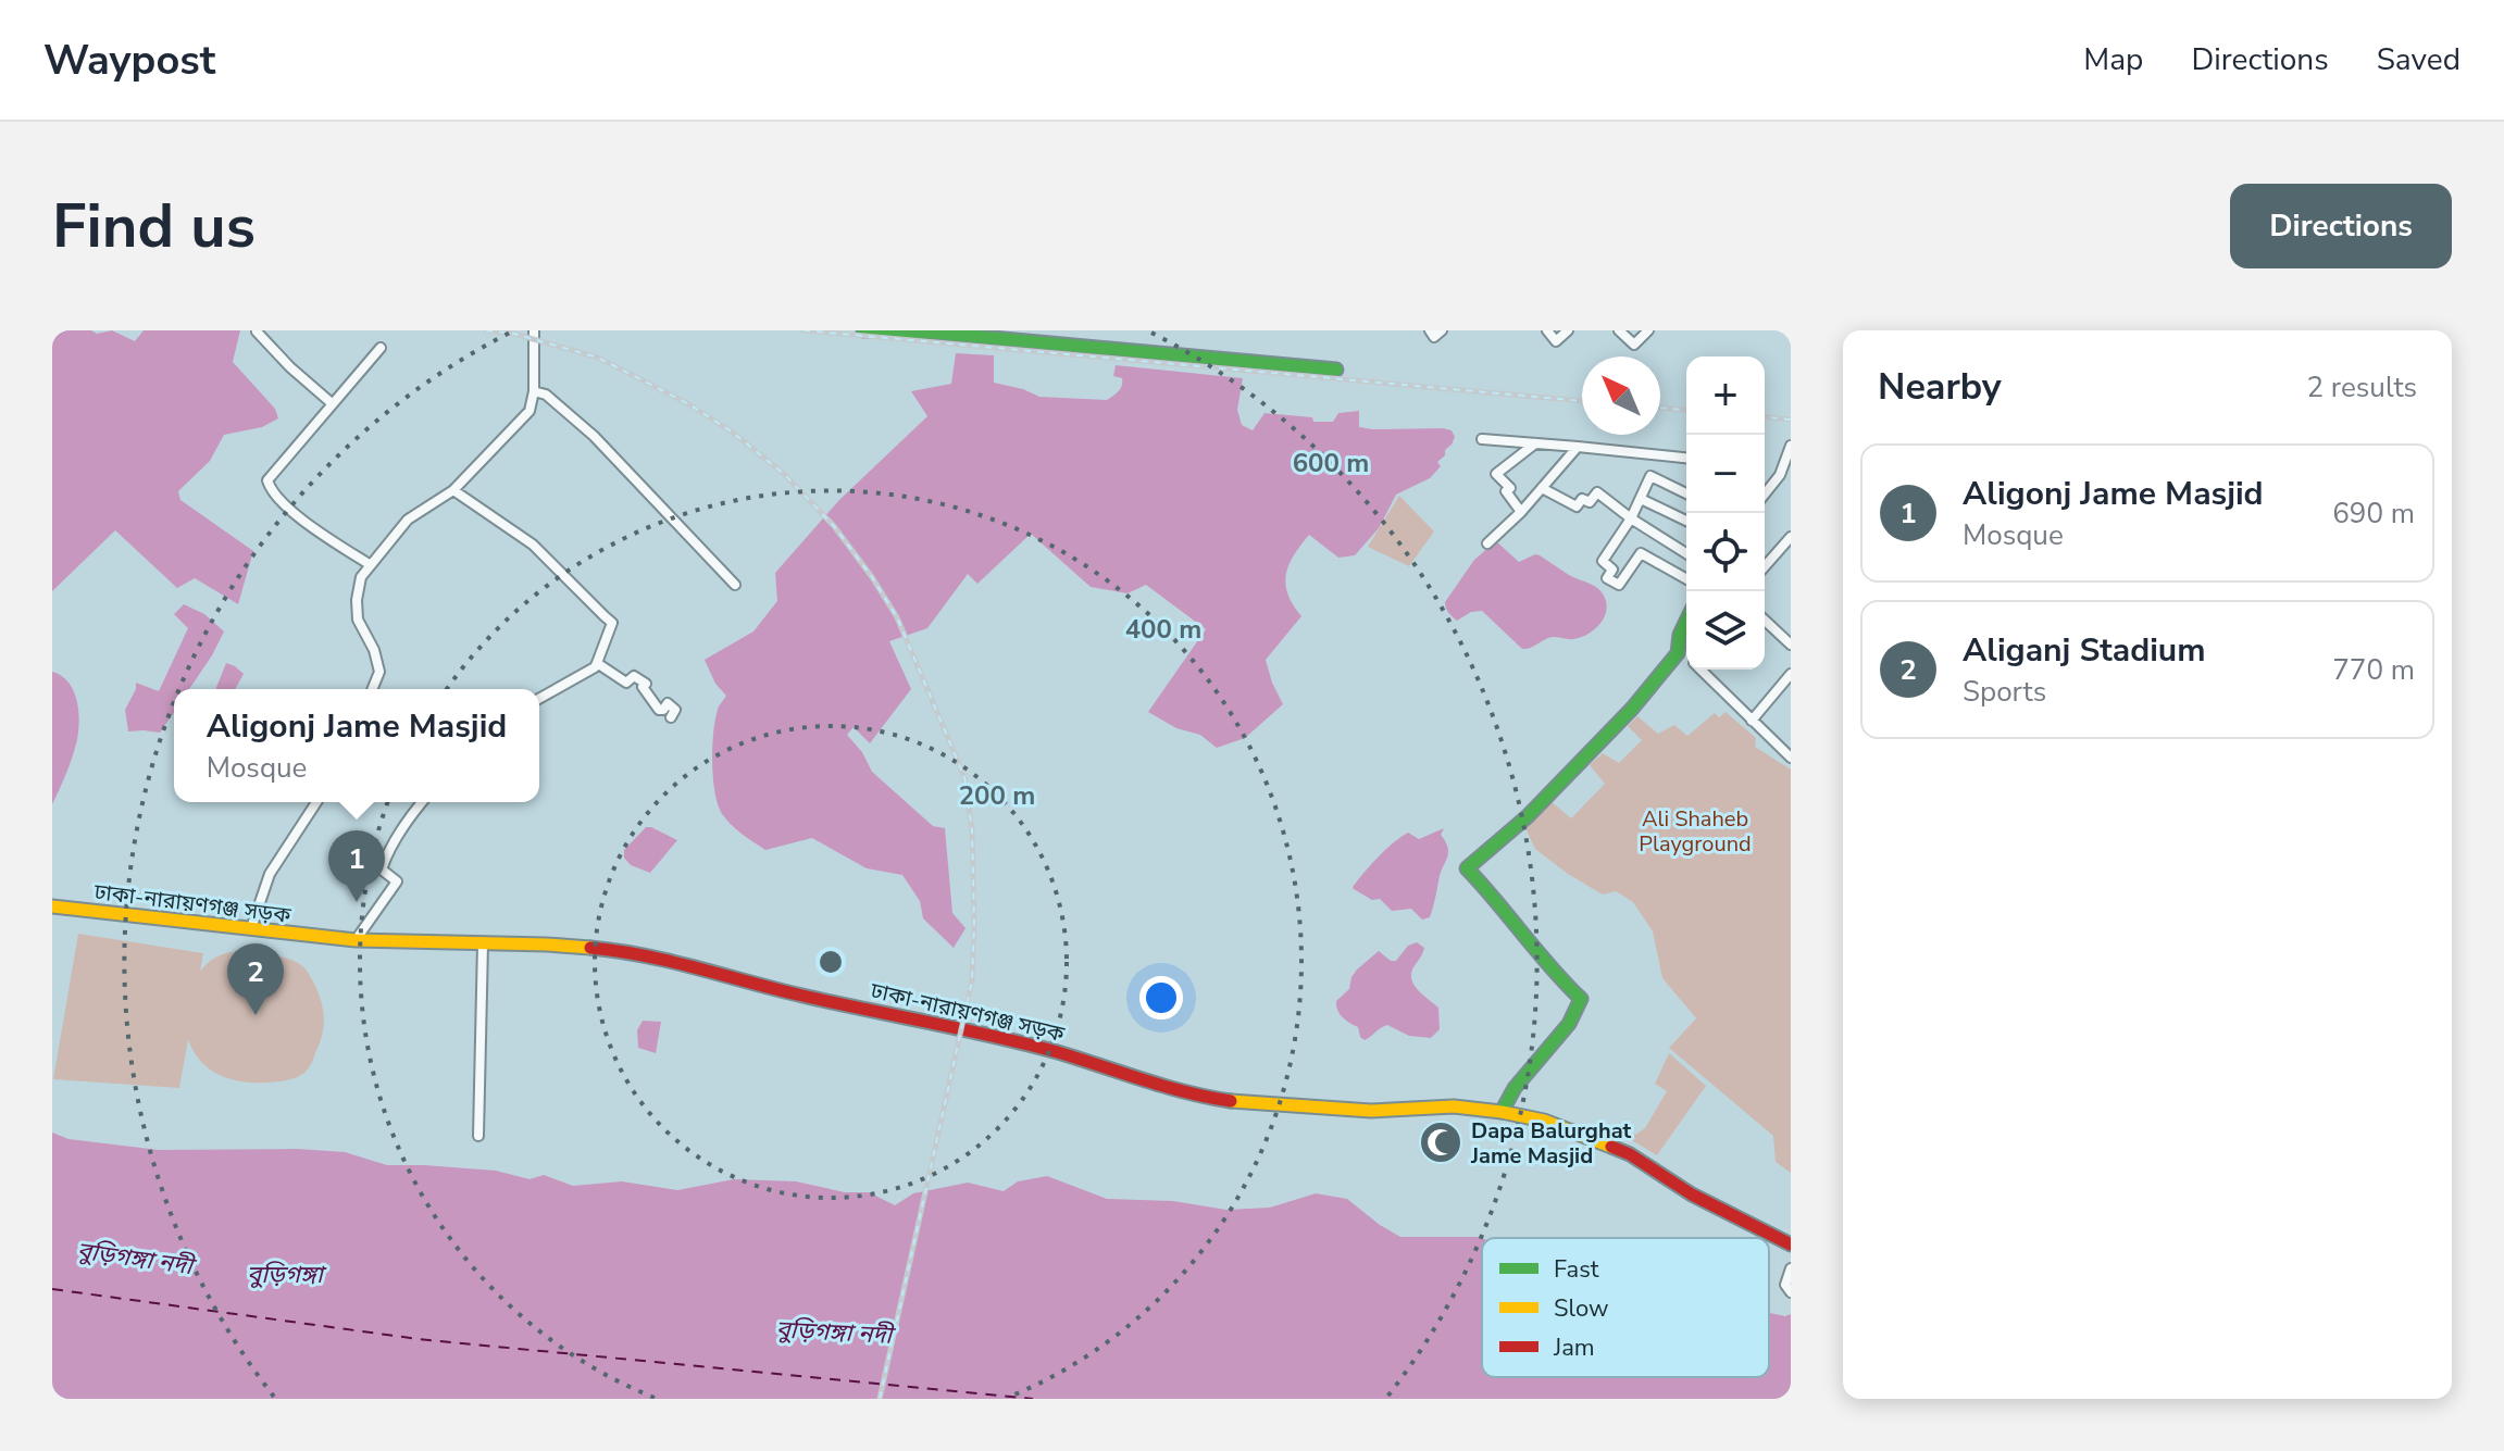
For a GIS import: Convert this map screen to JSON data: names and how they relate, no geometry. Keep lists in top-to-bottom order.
{
  "streets": {
    "main road": ["ঢাকা-নারায়ণগঞ্জ সড়ক"]
  },
  "water": ["বুড়িগঙ্গা নদী", "বুড়িগঙ্গা"],
  "parks": ["Ali Shaheb Playground"],
  "places": {
    "mosque": ["Dapa Balurghat Jame Masjid"]
  },
  "legend": ["Fast", "Slow", "Jam"],
  "north": "top left",
  "page": {
    "header": "Waypost",
    "nav": ["Map", "Directions", "Saved"],
    "buttons": "Directions",
    "title": "Find us",
    "heading": ["Nearby", "2 results"],
    "map_buttons": ["+", "−"],
    "list": [
      {
        "mark": "1",
        "name": "Aligonj Jame Masjid",
        "note": "Mosque",
        "value": "690 m"
      },
      {
        "mark": "2",
        "name": "Aliganj Stadium",
        "note": "Sports",
        "value": "770 m"
      }
    ],
    "popup": ["Aligonj Jame Masjid", "Mosque"],
    "pins": ["1", "2"]
  },
  "rings": ["600 m", "400 m", "200 m"]
}
